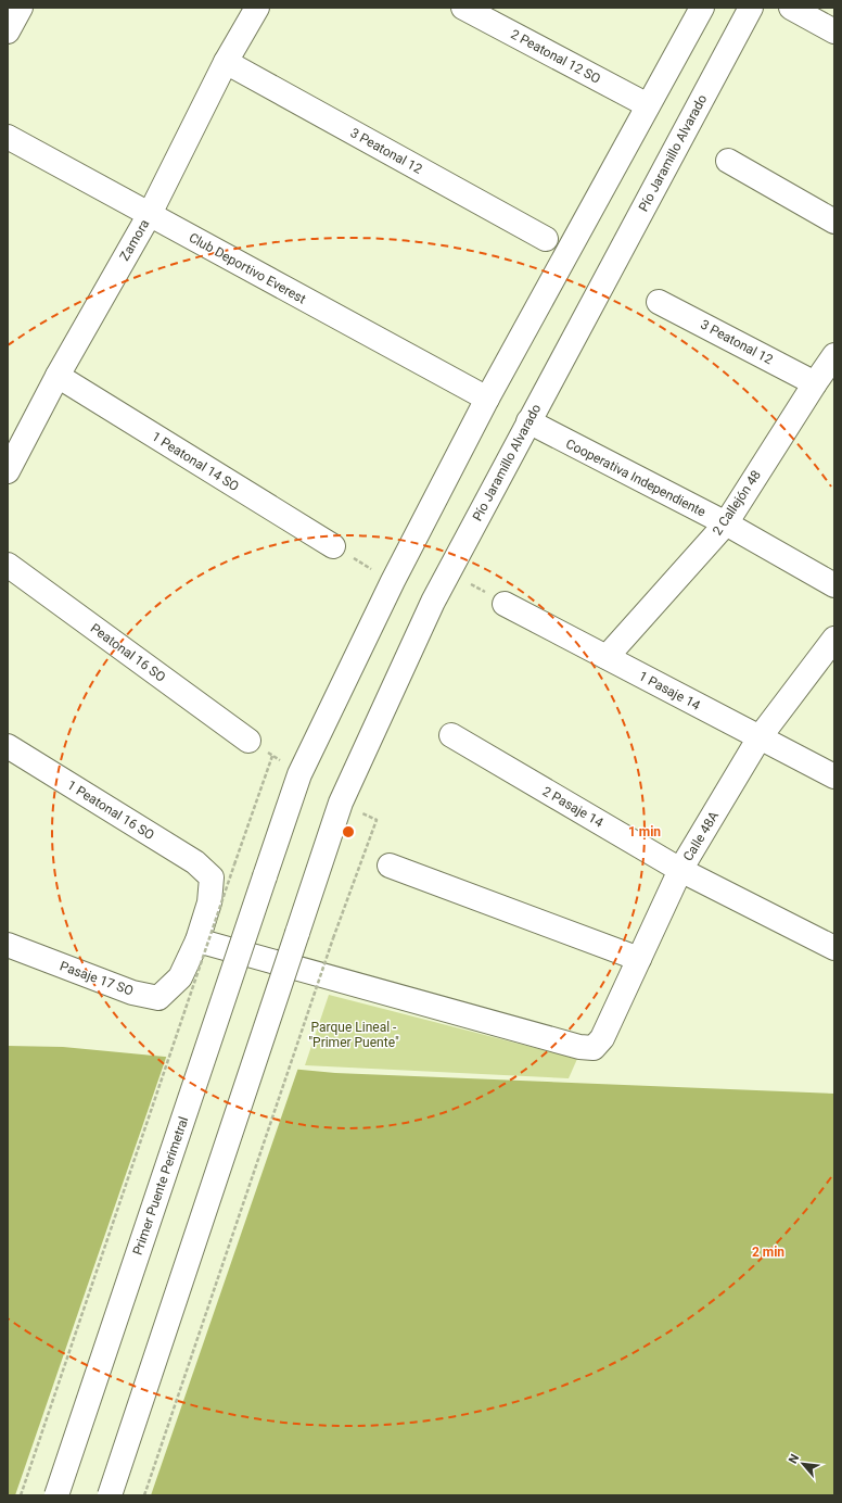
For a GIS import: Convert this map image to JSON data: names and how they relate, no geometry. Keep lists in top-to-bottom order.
{
  "streets": {
    "main road": [
      "2 Peatonal 12 SO",
      "3 Peatonal 12",
      "Pío Jaramillo Alvarado",
      "Zamora",
      "Club Deportivo Everest",
      "1 Peatonal 14 SO",
      "Cooperativa Independiente",
      "2 Callejón 48",
      "Peatonal 16 SO",
      "1 Pasaje 14",
      "2 Pasaje 14",
      "1 Peatonal 16 SO",
      "Calle 48A",
      "Pasaje 17 SO",
      "Primer Puente Perimetral"
    ]
  },
  "crossings": [
    ["3 Peatonal 12", "Zamora"],
    ["3 Peatonal 12", "2 Callejón 48"],
    ["Pío Jaramillo Alvarado", "Cooperativa Independiente"],
    ["Zamora", "Club Deportivo Everest"],
    ["Zamora", "1 Peatonal 14 SO"],
    ["Cooperativa Independiente", "2 Callejón 48"],
    ["2 Callejón 48", "1 Pasaje 14"],
    ["1 Pasaje 14", "Calle 48A"],
    ["2 Pasaje 14", "Calle 48A"],
    ["1 Peatonal 16 SO", "Pasaje 17 SO"],
    ["Calle 48A", "Pasaje 17 SO"]
  ],
  "parks": ["Parque Lineal - \"Primer Puente\""],
  "north": "top left",
  "rings": ["1 min", "2 min"]
}
